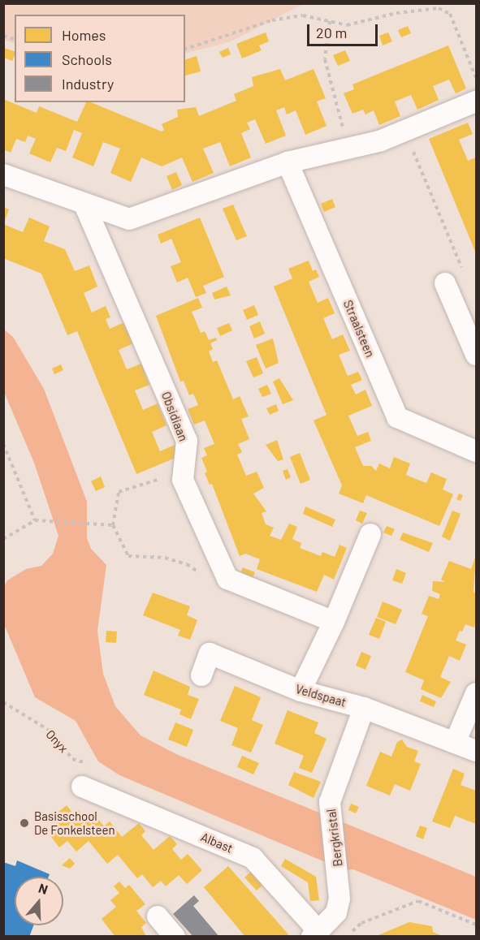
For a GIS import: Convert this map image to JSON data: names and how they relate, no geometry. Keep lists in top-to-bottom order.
{
  "streets": {
    "street": [
      "Straalsteen",
      "Obsidiaan",
      "Veldspaat",
      "Bergkristal",
      "Albast"
    ],
    "path": ["Onyx"]
  },
  "crossings": [
    ["Veldspaat", "Bergkristal"],
    ["Onyx", "Albast"],
    ["Bergkristal", "Albast"]
  ],
  "places": ["Basisschool De Fonkelsteen"],
  "legend": ["Homes", "Schools", "Industry"],
  "scale_bar": "20 m",
  "north": "top"
}
